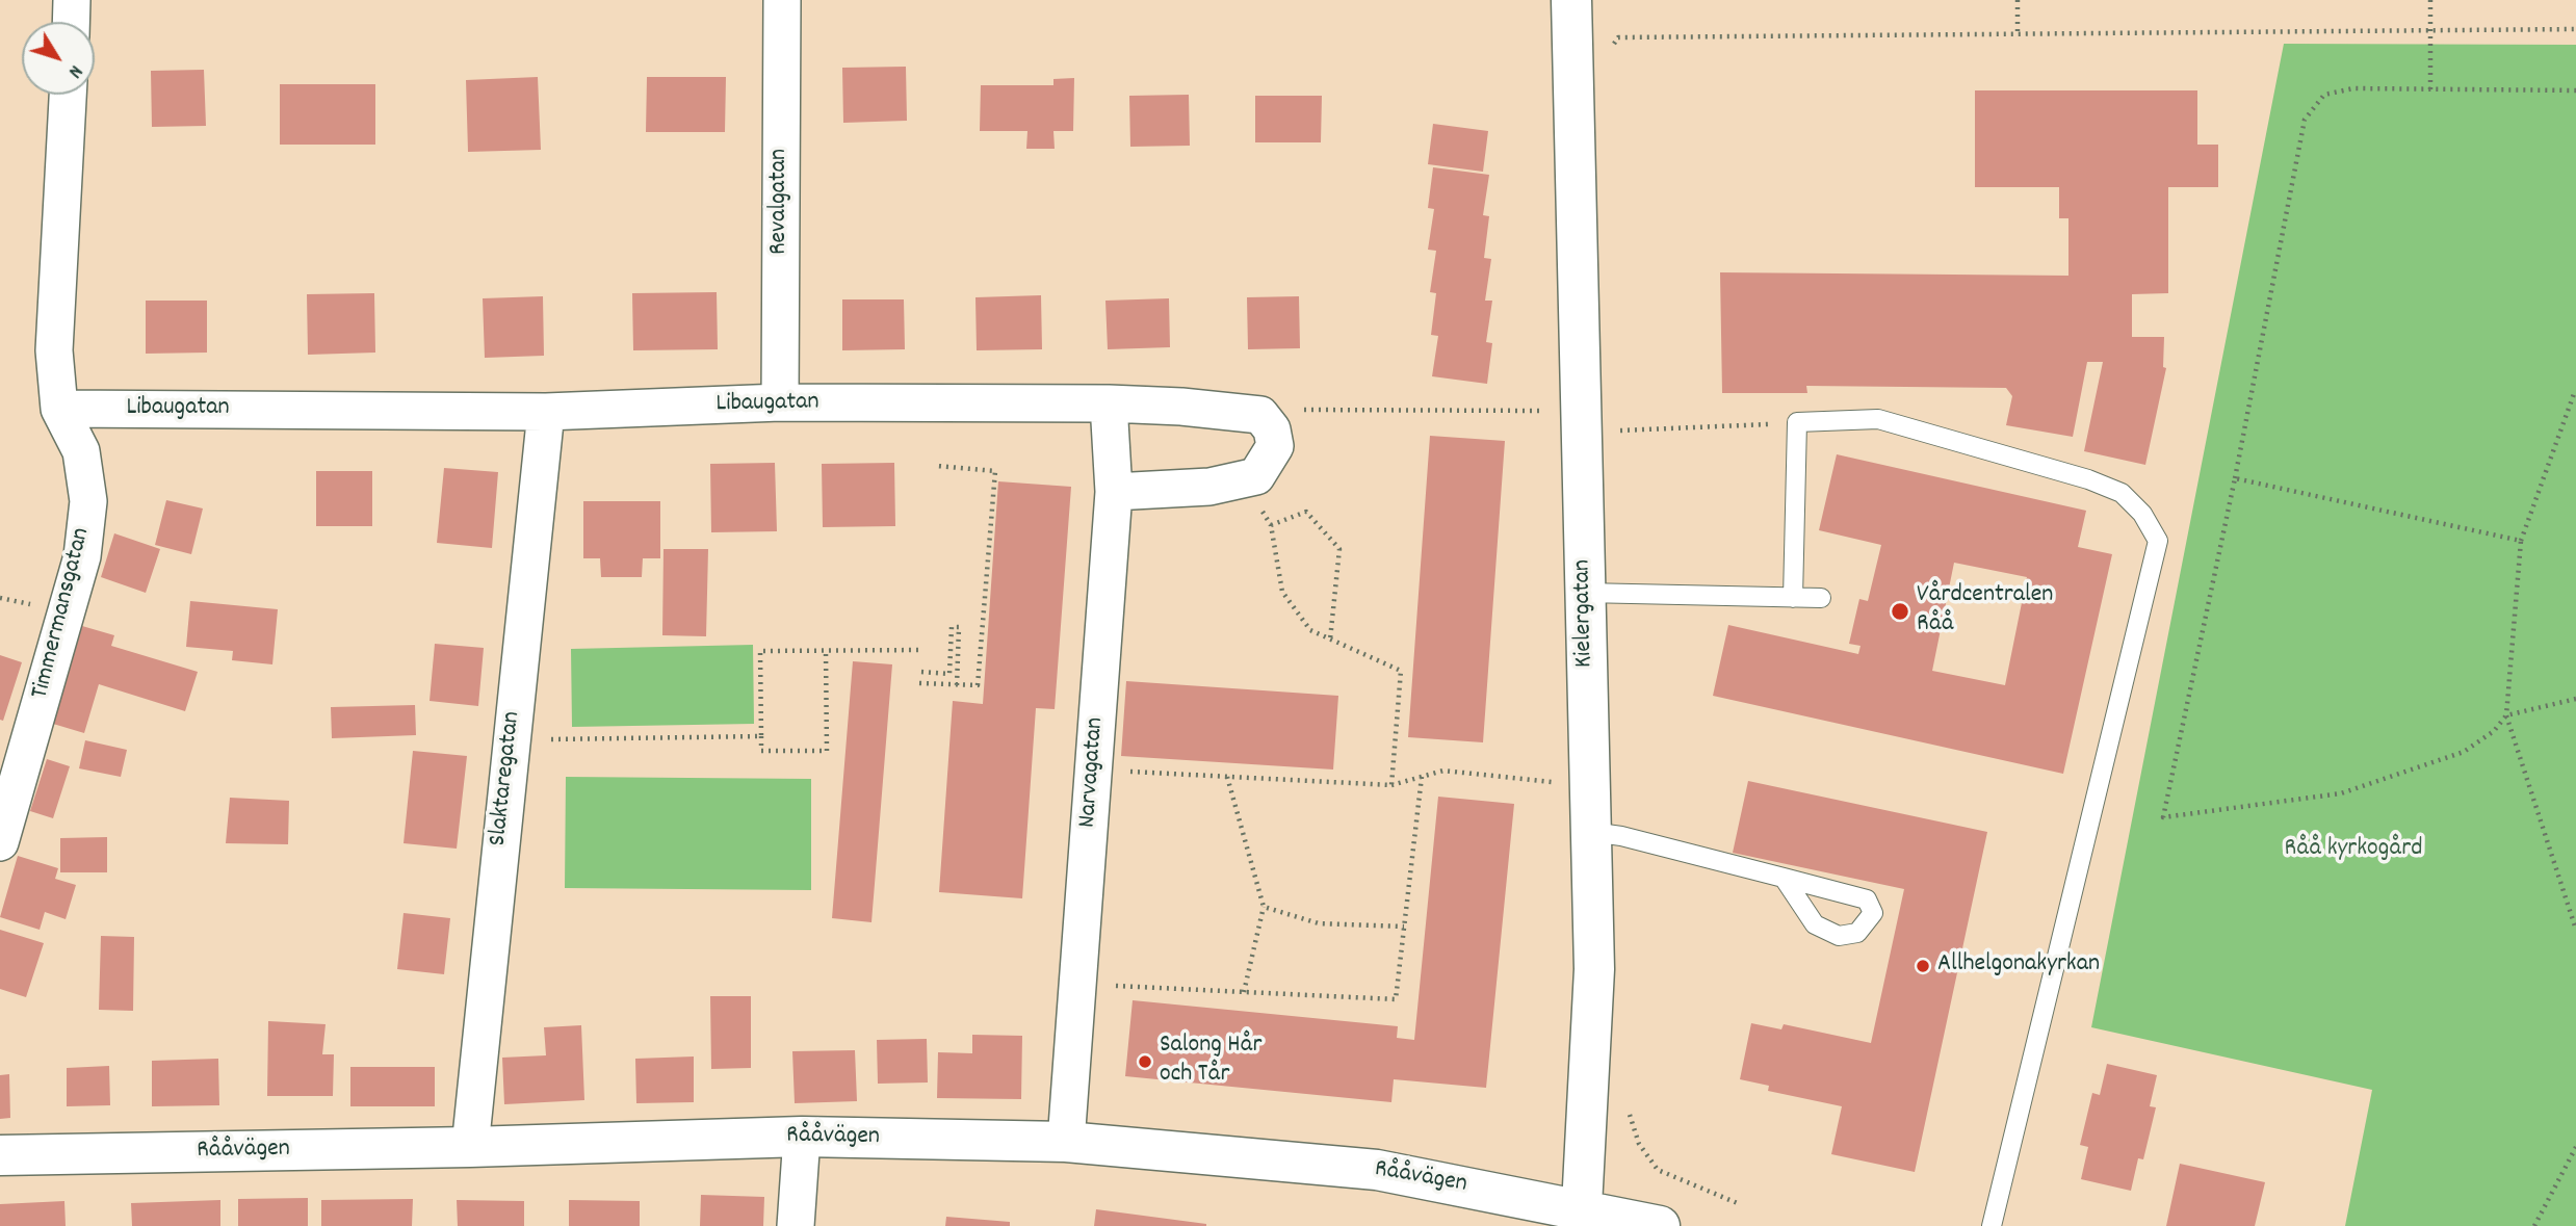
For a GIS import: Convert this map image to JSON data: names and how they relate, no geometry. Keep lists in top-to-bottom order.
{
  "streets": {
    "street": [
      "Revalgatan",
      "Libaugatan",
      "Timmermansgatan",
      "Kielergatan",
      "Narvagatan",
      "Slaktaregatan",
      "Rååvägen"
    ]
  },
  "crossings": [
    ["Revalgatan", "Libaugatan"],
    ["Libaugatan", "Timmermansgatan"],
    ["Libaugatan", "Narvagatan"],
    ["Libaugatan", "Slaktaregatan"],
    ["Kielergatan", "Rååvägen"],
    ["Narvagatan", "Rååvägen"],
    ["Slaktaregatan", "Rååvägen"]
  ],
  "parks": ["Råå kyrkogård"],
  "places": ["Vårdcentralen Råå", "Allhelgonakyrkan", "Salong Hår och Tår"],
  "north": "bottom right"
}
